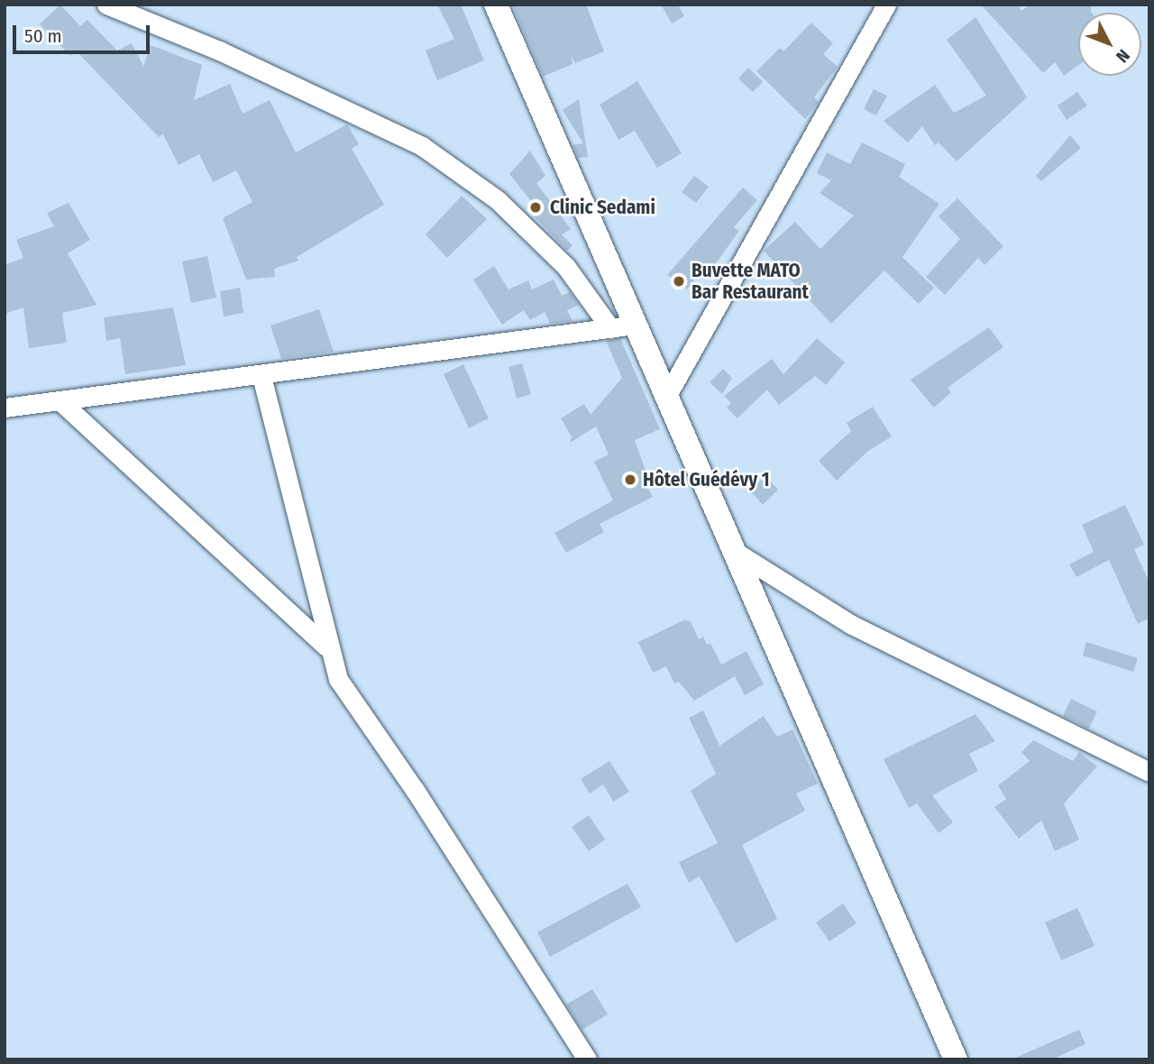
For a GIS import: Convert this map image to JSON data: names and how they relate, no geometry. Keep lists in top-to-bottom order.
{
  "places": ["Clinic Sedami", "Buvette MATO Bar Restaurant", "Hôtel Guédévy 1"],
  "scale_bar": "50 m",
  "north": "bottom right"
}
